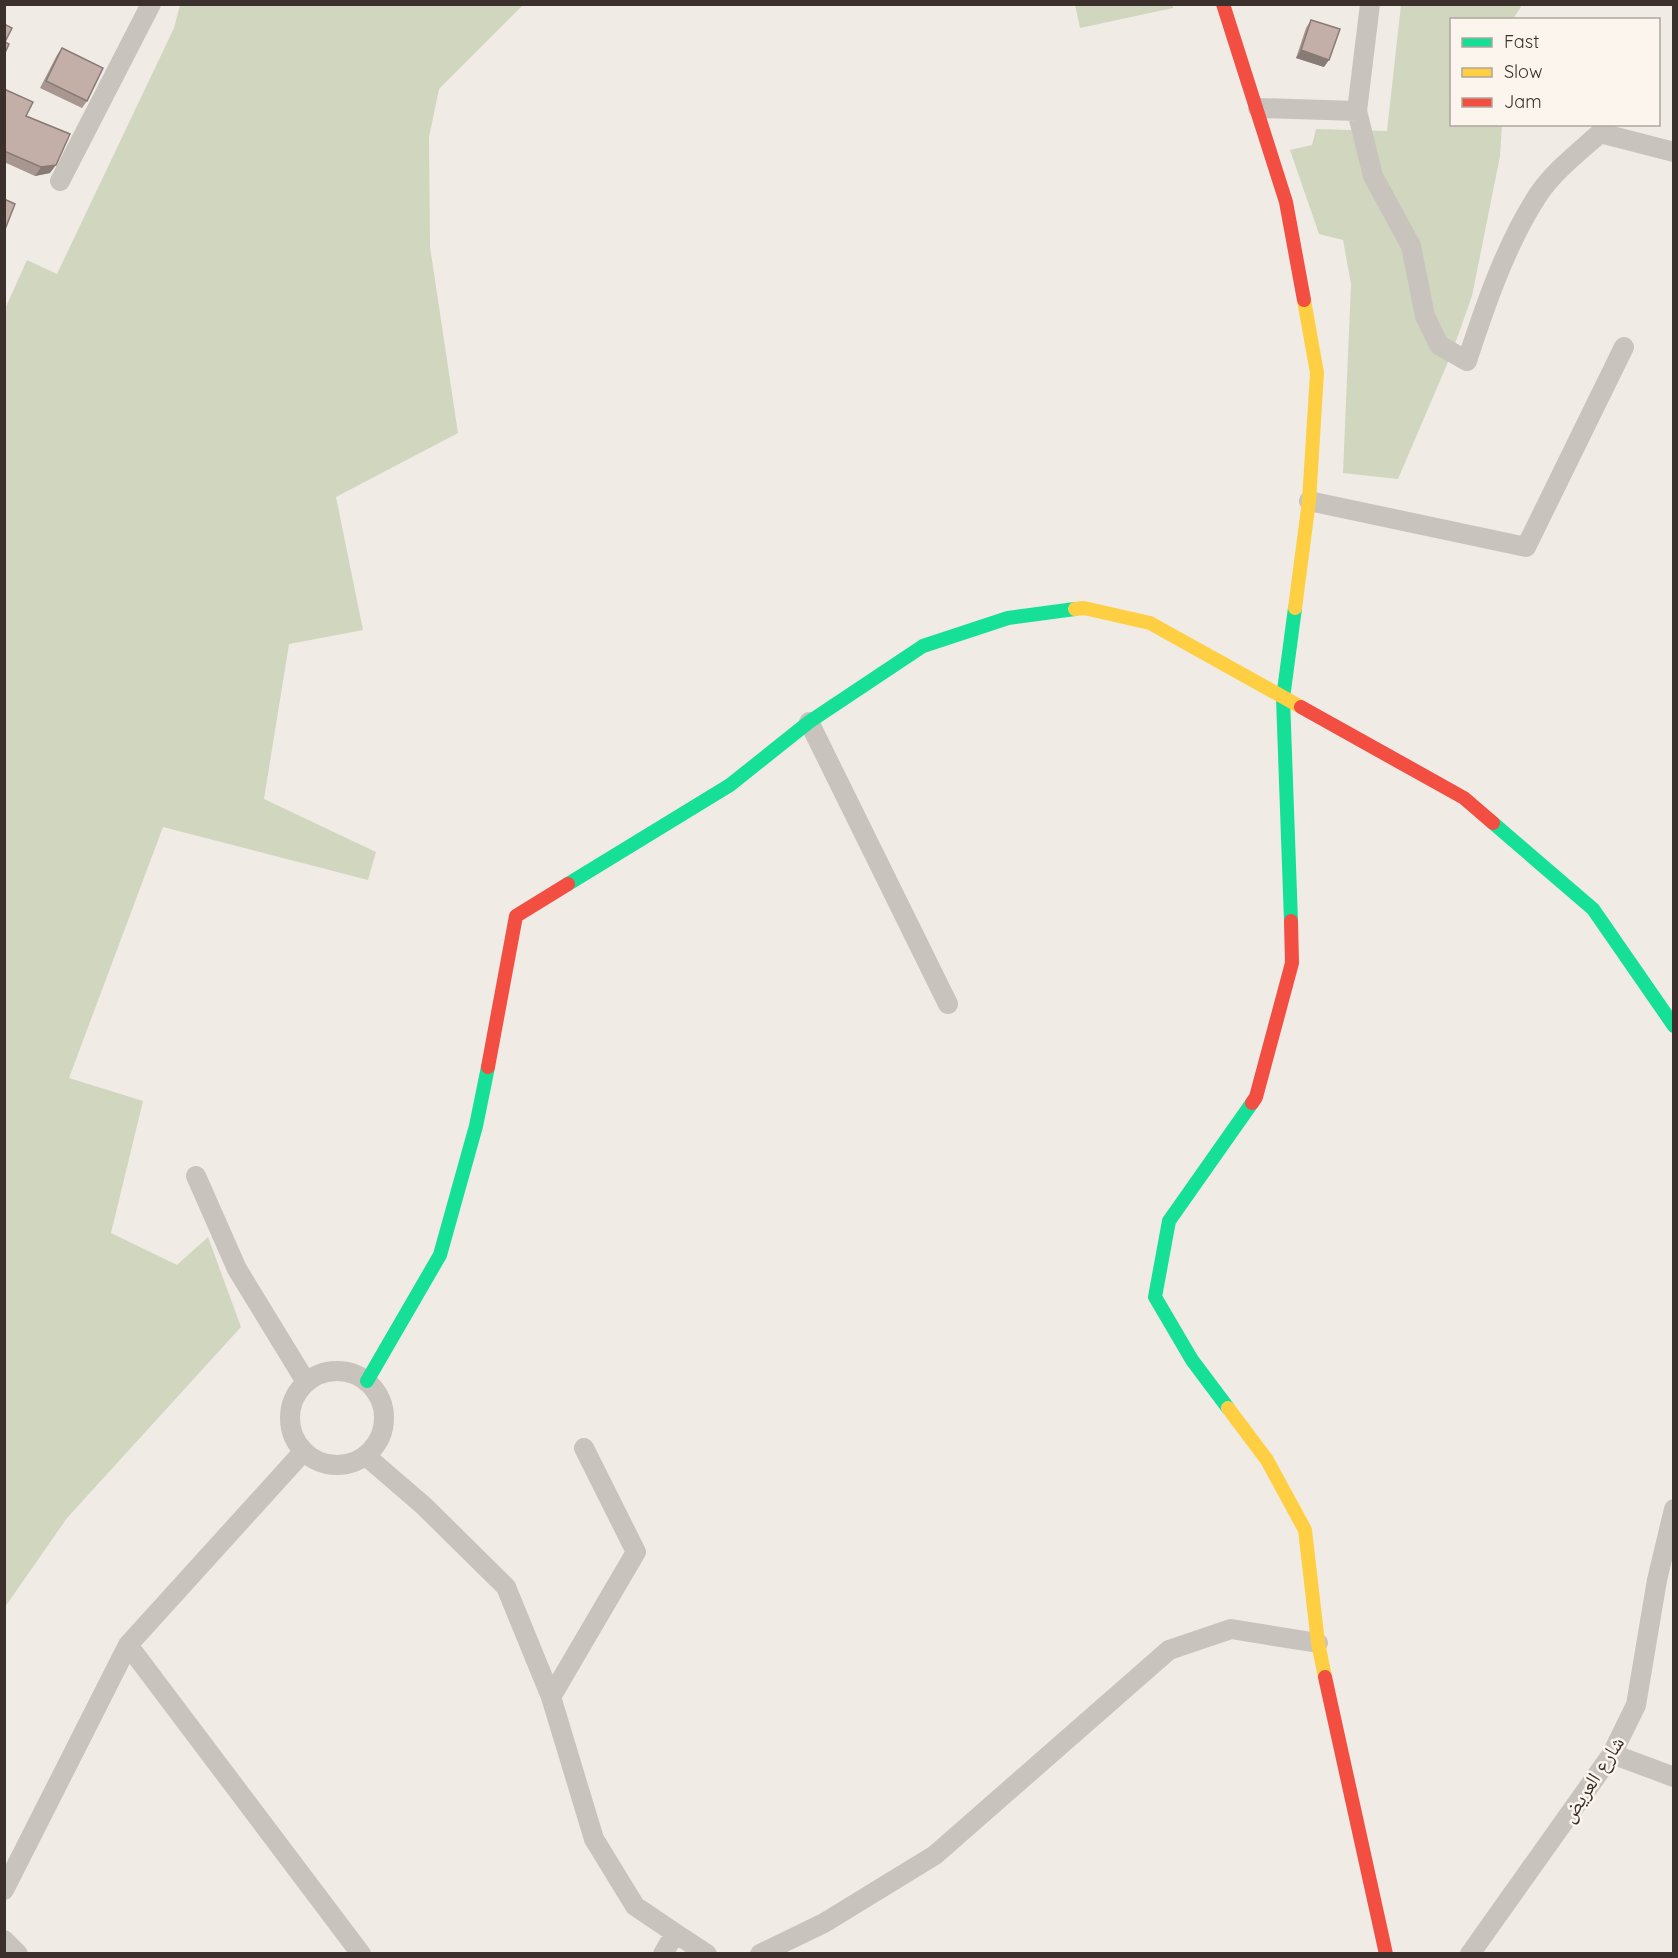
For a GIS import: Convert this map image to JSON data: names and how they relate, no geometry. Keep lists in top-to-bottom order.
{
  "streets": {
    "street": ["شارع العريض"]
  },
  "legend": ["Fast", "Slow", "Jam"]
}
